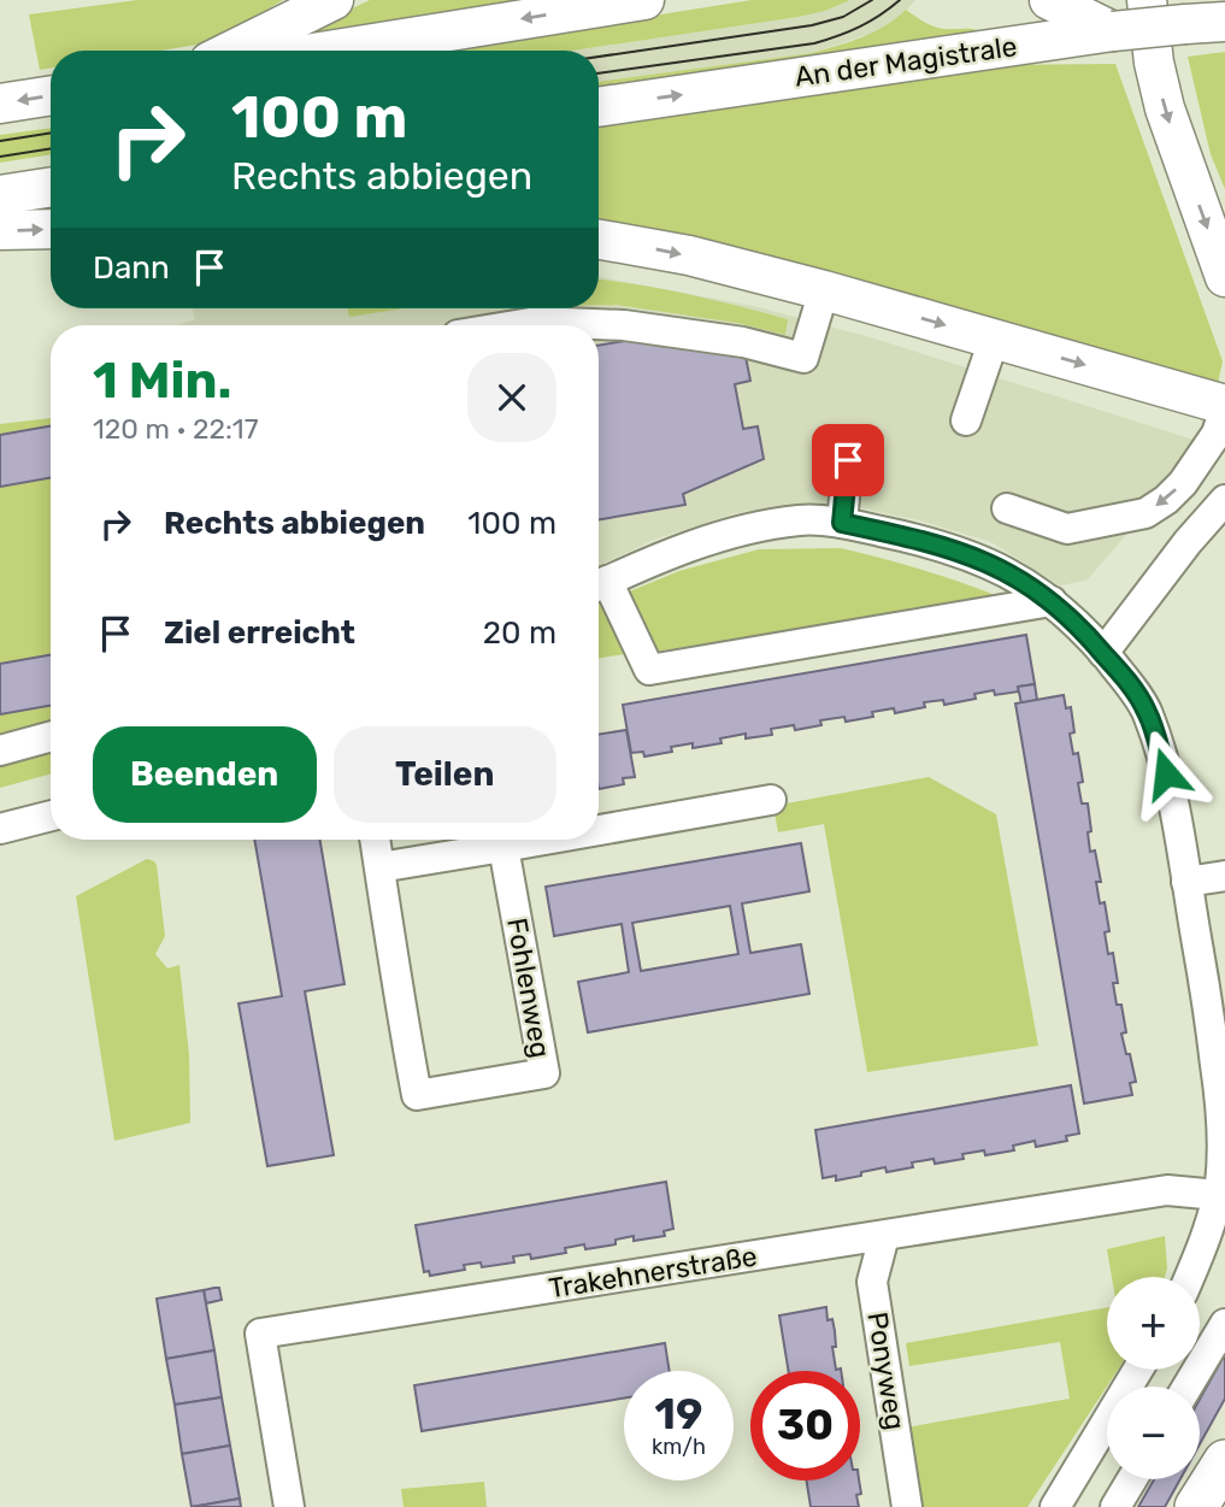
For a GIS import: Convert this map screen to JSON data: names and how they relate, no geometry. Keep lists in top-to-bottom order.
{
  "streets": {
    "main road": ["An der Magistrale"],
    "street": ["Fohlenweg", "Trakehnerstraße", "Ponyweg"]
  },
  "crossings": [
    ["Trakehnerstraße", "Ponyweg"]
  ],
  "page": {
    "turn": ["100 m", "Rechts abbiegen"],
    "then": "Dann",
    "heading": ["1 Min.", "120 m · 22:17"],
    "list": [
      {
        "name": "Rechts abbiegen",
        "value": "100 m"
      },
      {
        "name": "Ziel erreicht",
        "value": "20 m"
      }
    ],
    "buttons": ["Beenden", "Teilen"],
    "map_buttons": ["+", "−"],
    "speed": "19 km/h",
    "limit": "30"
  }
}
